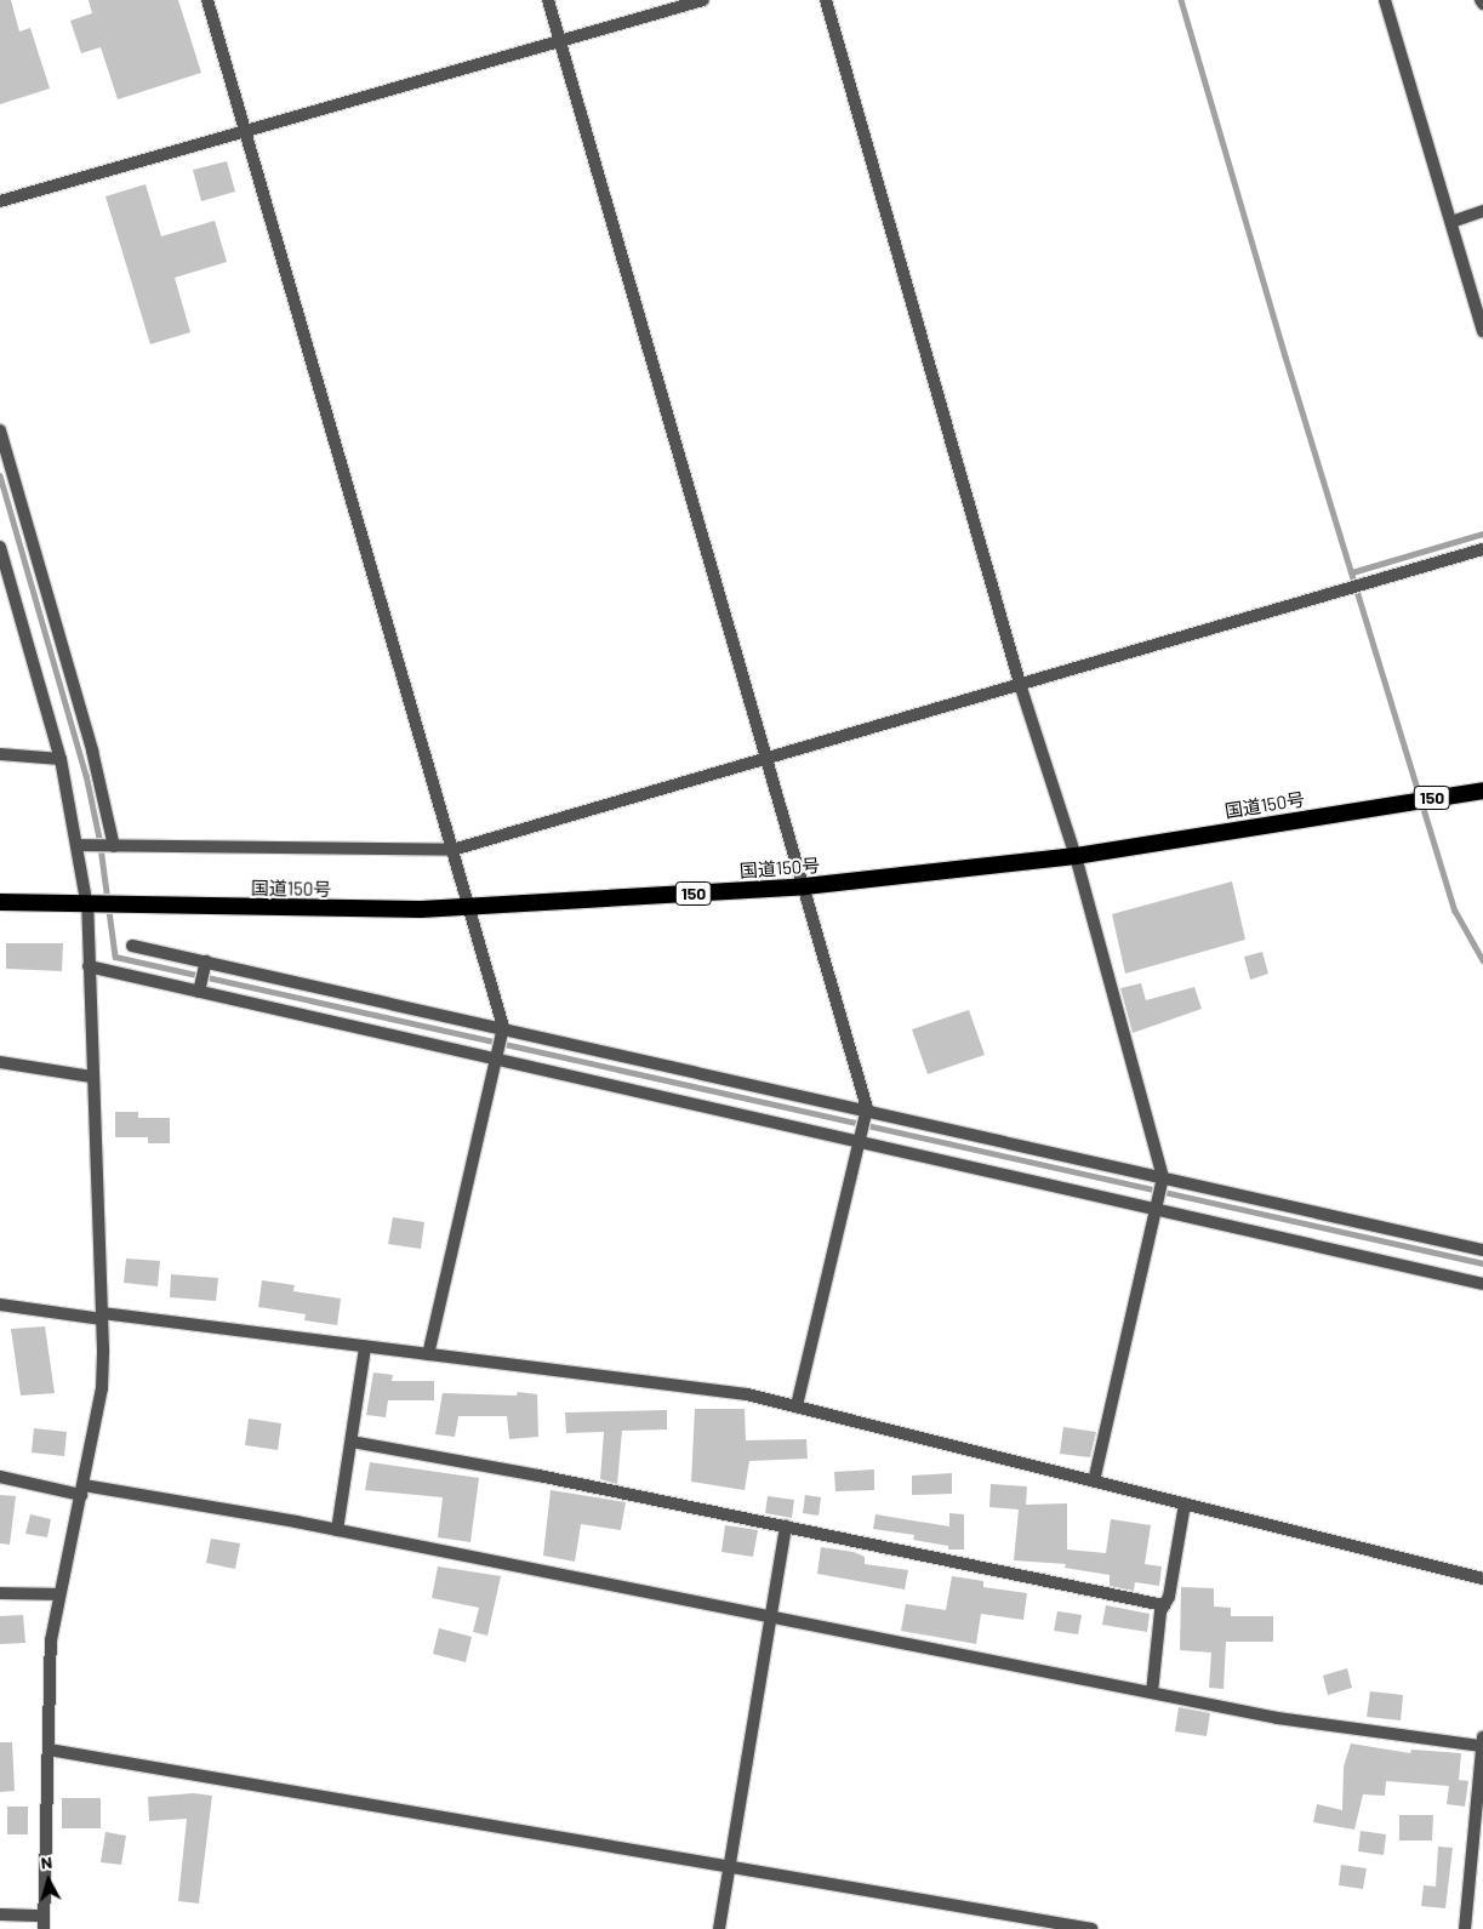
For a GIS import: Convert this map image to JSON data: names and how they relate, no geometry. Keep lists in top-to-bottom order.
{
  "streets": {
    "highway": ["150", "国道150号"]
  },
  "north": "top"
}
